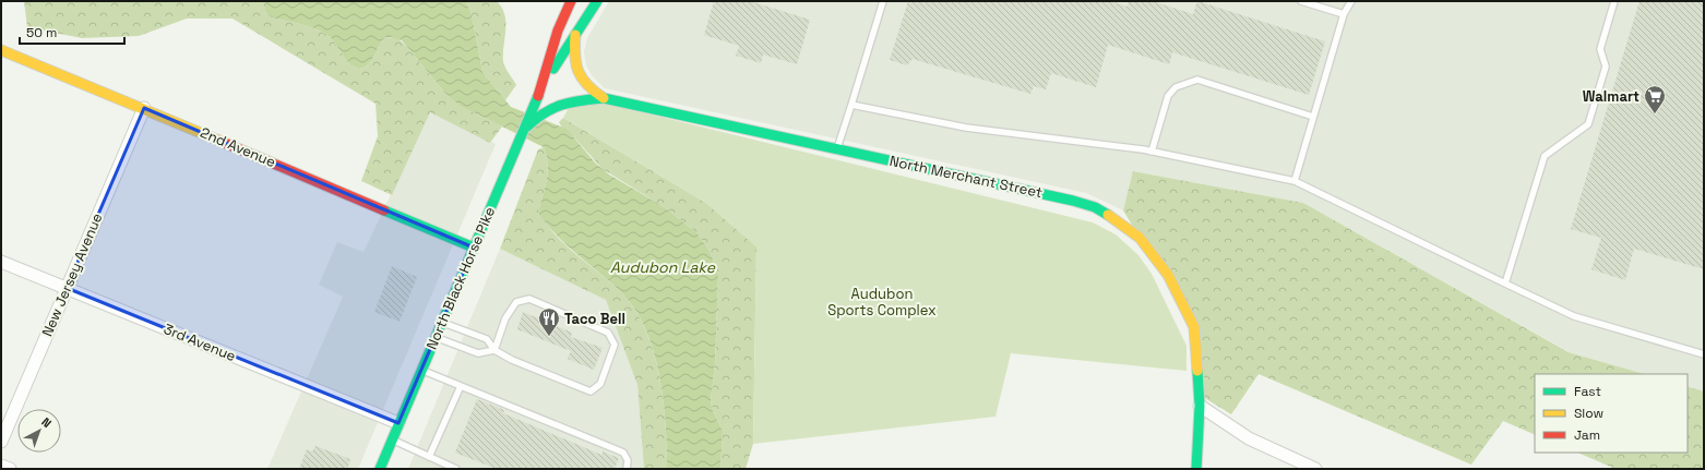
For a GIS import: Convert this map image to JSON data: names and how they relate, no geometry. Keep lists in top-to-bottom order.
{
  "streets": {
    "street": [
      "2nd Avenue",
      "North Merchant Street",
      "New Jersey Avenue",
      "North Black Horse Pike",
      "3rd Avenue"
    ]
  },
  "crossings": [
    ["2nd Avenue", "New Jersey Avenue"],
    ["2nd Avenue", "North Black Horse Pike"],
    ["New Jersey Avenue", "3rd Avenue"],
    ["North Black Horse Pike", "3rd Avenue"]
  ],
  "water": ["Audubon Lake"],
  "parks": ["Audubon Sports Complex"],
  "places": {
    "supermarket": ["Walmart"],
    "restaurant": ["Taco Bell"]
  },
  "legend": ["Fast", "Slow", "Jam"],
  "scale_bar": "50 m",
  "north": "top right"
}
